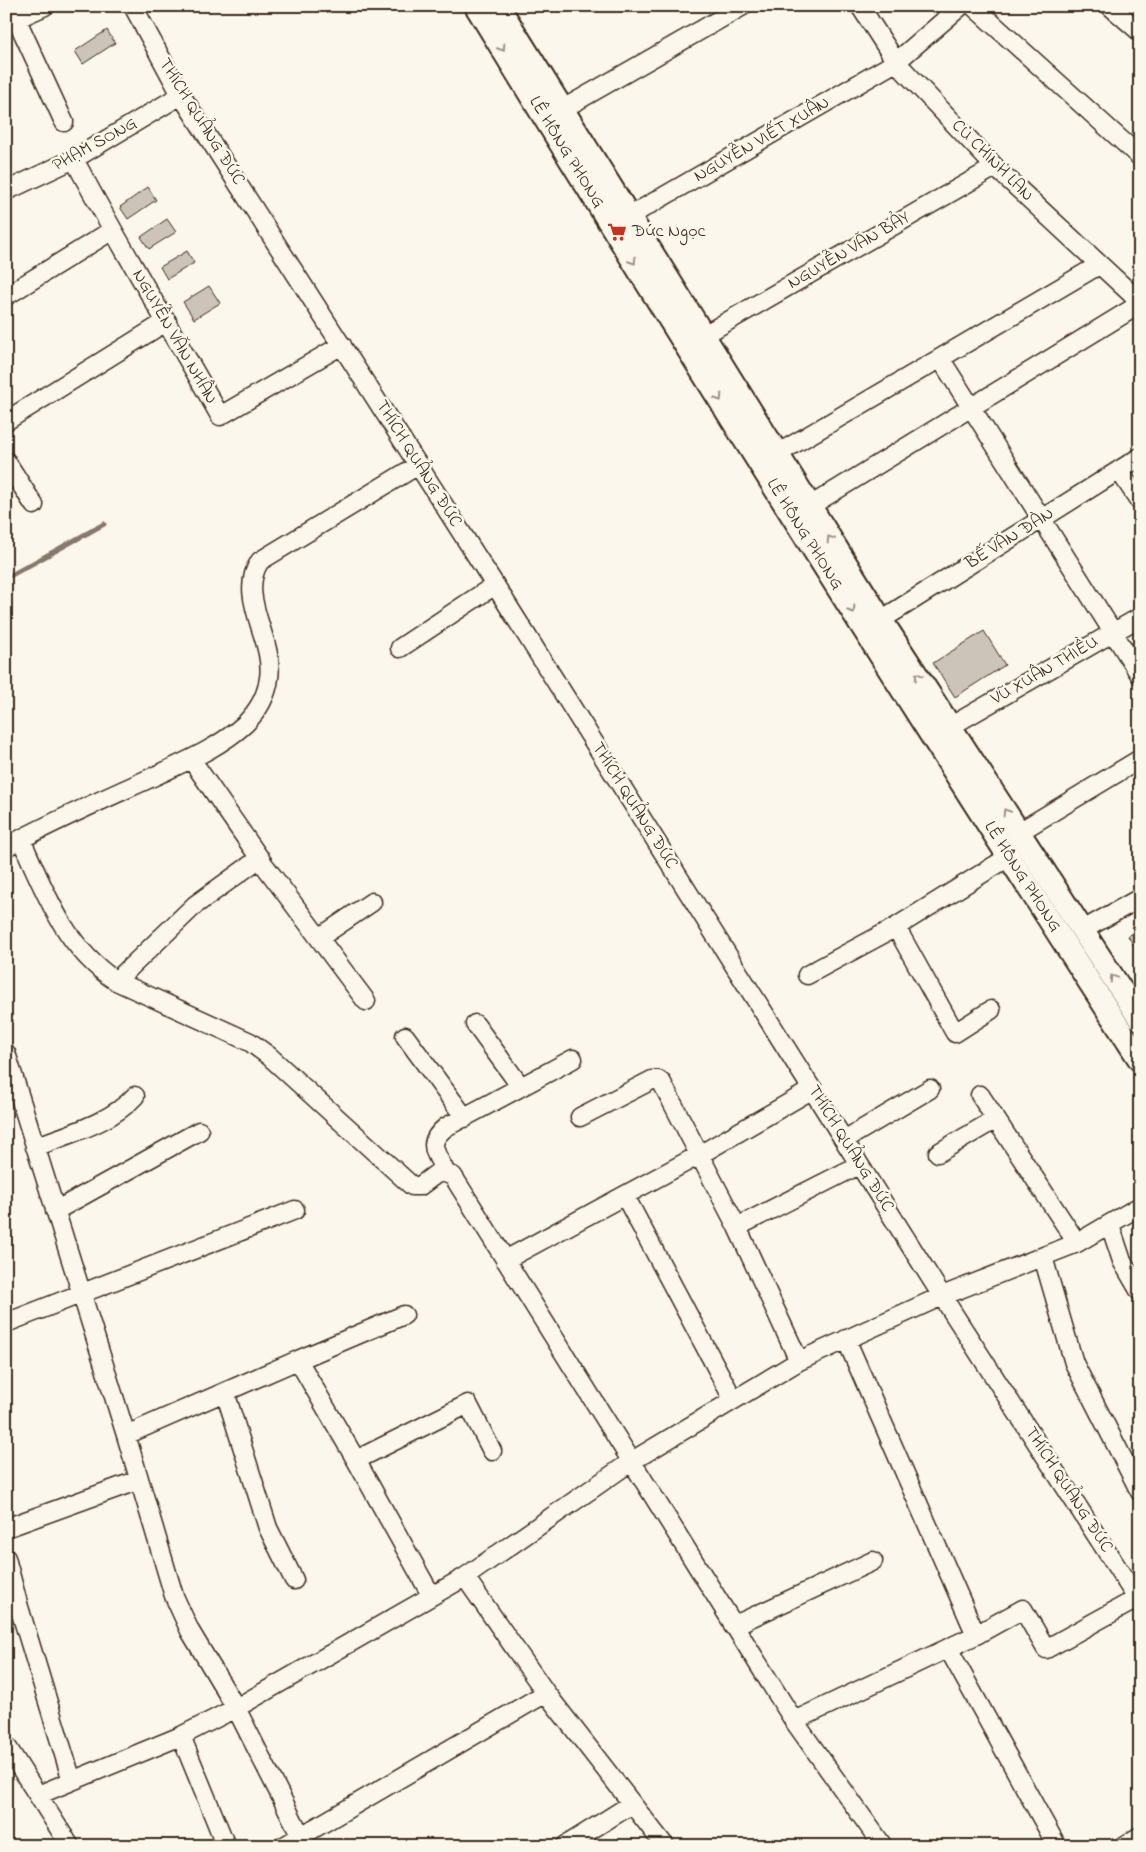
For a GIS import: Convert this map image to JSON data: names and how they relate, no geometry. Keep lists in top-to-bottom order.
{
  "streets": {
    "main road": ["LÊ HỒNG PHONG"],
    "street": [
      "THÍCH QUẢNG ĐỨC",
      "NGUYỄN VIẾT XUÂN",
      "PHẠM SONG",
      "CÙ CHÍNH LAN",
      "NGUYỄN VĂN BẢY",
      "NGUYỄN VĂN NHÂN",
      "BẾ VĂN ĐÀN",
      "VŨ XUÂN THIỀU"
    ]
  },
  "crossings": [
    ["THÍCH QUẢNG ĐỨC", "PHẠM SONG"],
    ["THÍCH QUẢNG ĐỨC", "NGUYỄN VĂN NHÂN"],
    ["NGUYỄN VIẾT XUÂN", "LÊ HỒNG PHONG"],
    ["NGUYỄN VIẾT XUÂN", "CÙ CHÍNH LAN"],
    ["PHẠM SONG", "NGUYỄN VĂN NHÂN"],
    ["LÊ HỒNG PHONG", "NGUYỄN VĂN BẢY"],
    ["LÊ HỒNG PHONG", "BẾ VĂN ĐÀN"],
    ["LÊ HỒNG PHONG", "VŨ XUÂN THIỀU"],
    ["CÙ CHÍNH LAN", "NGUYỄN VĂN BẢY"]
  ],
  "places": {
    "supermarket": ["Đức Ngọc"]
  }
}
